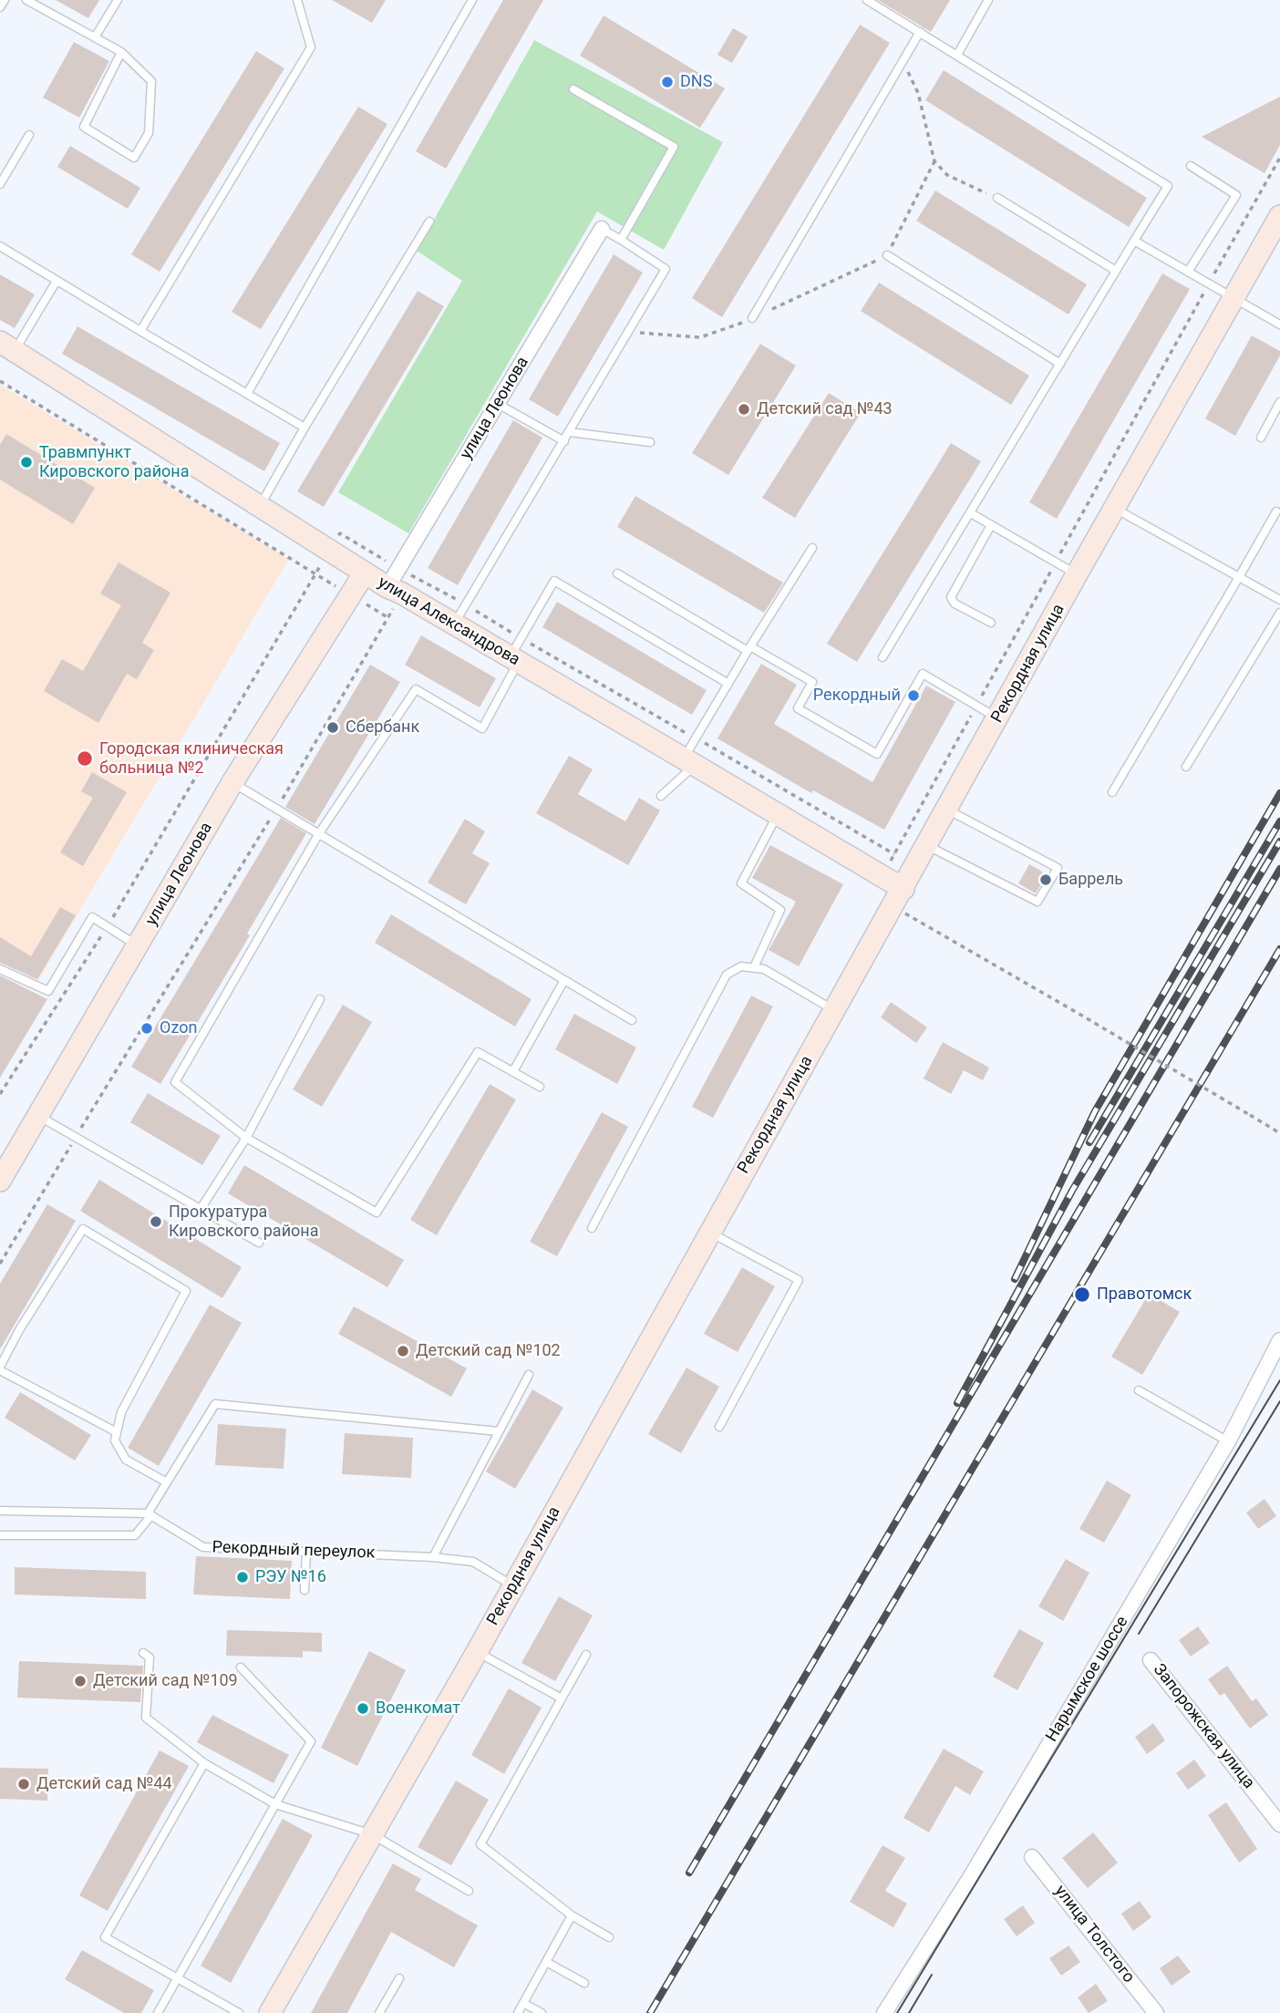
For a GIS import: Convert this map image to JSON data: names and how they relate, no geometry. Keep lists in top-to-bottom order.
{
  "streets": {
    "main road": ["улица Леонова", "улица Александрова", "Рекордная улица"],
    "street": ["Нарымское шоссе", "Запорожская улица", "улица Толстого"],
    "lane": ["Рекордный переулок"]
  },
  "crossings": [
    ["улица Леонова", "улица Александрова"],
    ["улица Александрова", "Рекордная улица"],
    ["Рекордная улица", "Рекордный переулок"]
  ],
  "places": [
    "DNS",
    "Детский сад №43",
    "Травмпункт Кировского района",
    "Рекордный",
    "Сбербанк",
    "Городская клиническая больница №2",
    "Баррель",
    "Ozon",
    "Прокуратура Кировского района",
    "Правотомск",
    "Детский сад №102",
    "РЭУ №16",
    "Детский сад №109",
    "Военкомат",
    "Детский сад №44"
  ]
}
